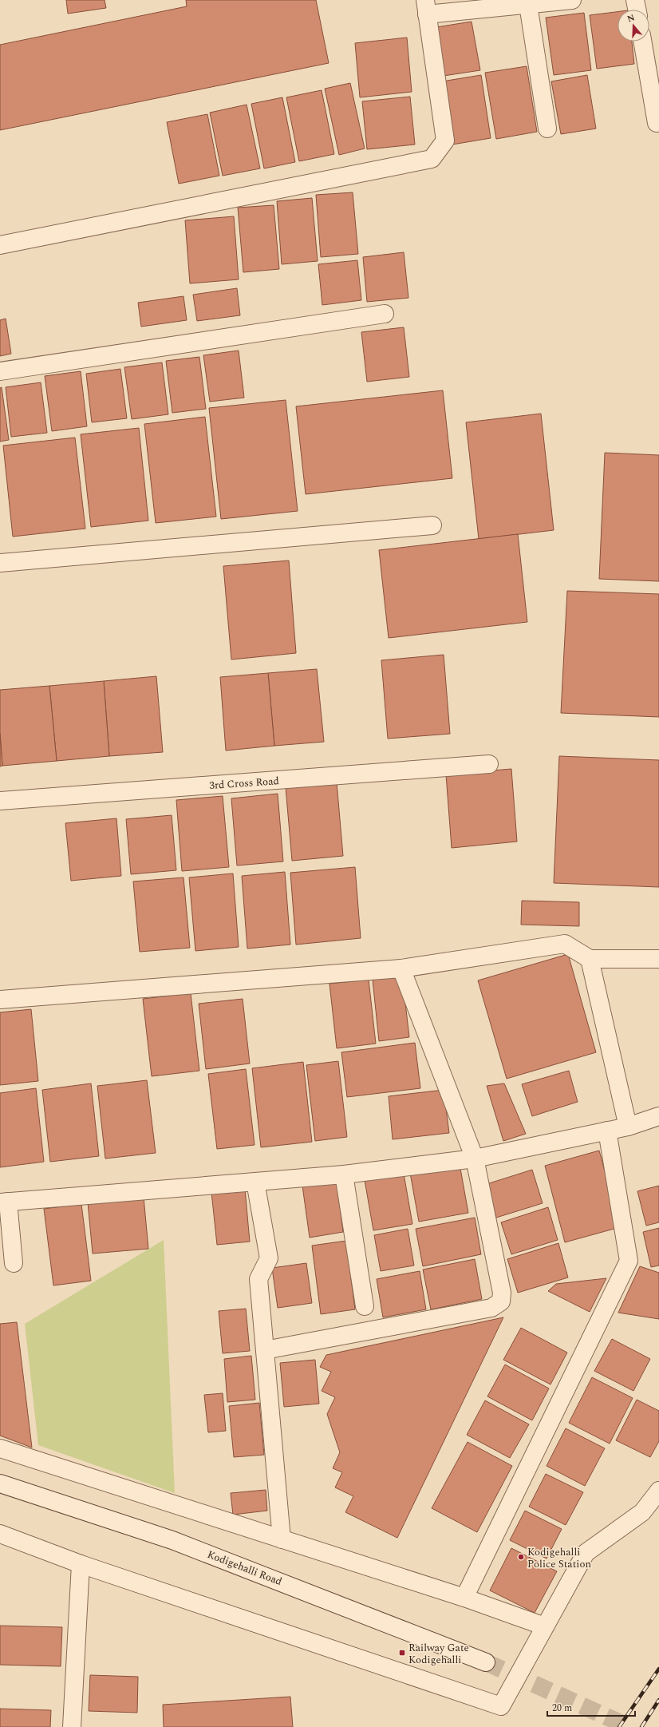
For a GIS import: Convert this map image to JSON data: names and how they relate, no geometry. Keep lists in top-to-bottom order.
{
  "streets": {
    "street": ["3rd Cross Road", "Kodigehalli Road"]
  },
  "places": {
    "other": ["Kodigehalli Police Station"],
    "transit": ["Railway Gate Kodigehalli"]
  },
  "scale_bar": "20 m",
  "north": "top"
}
